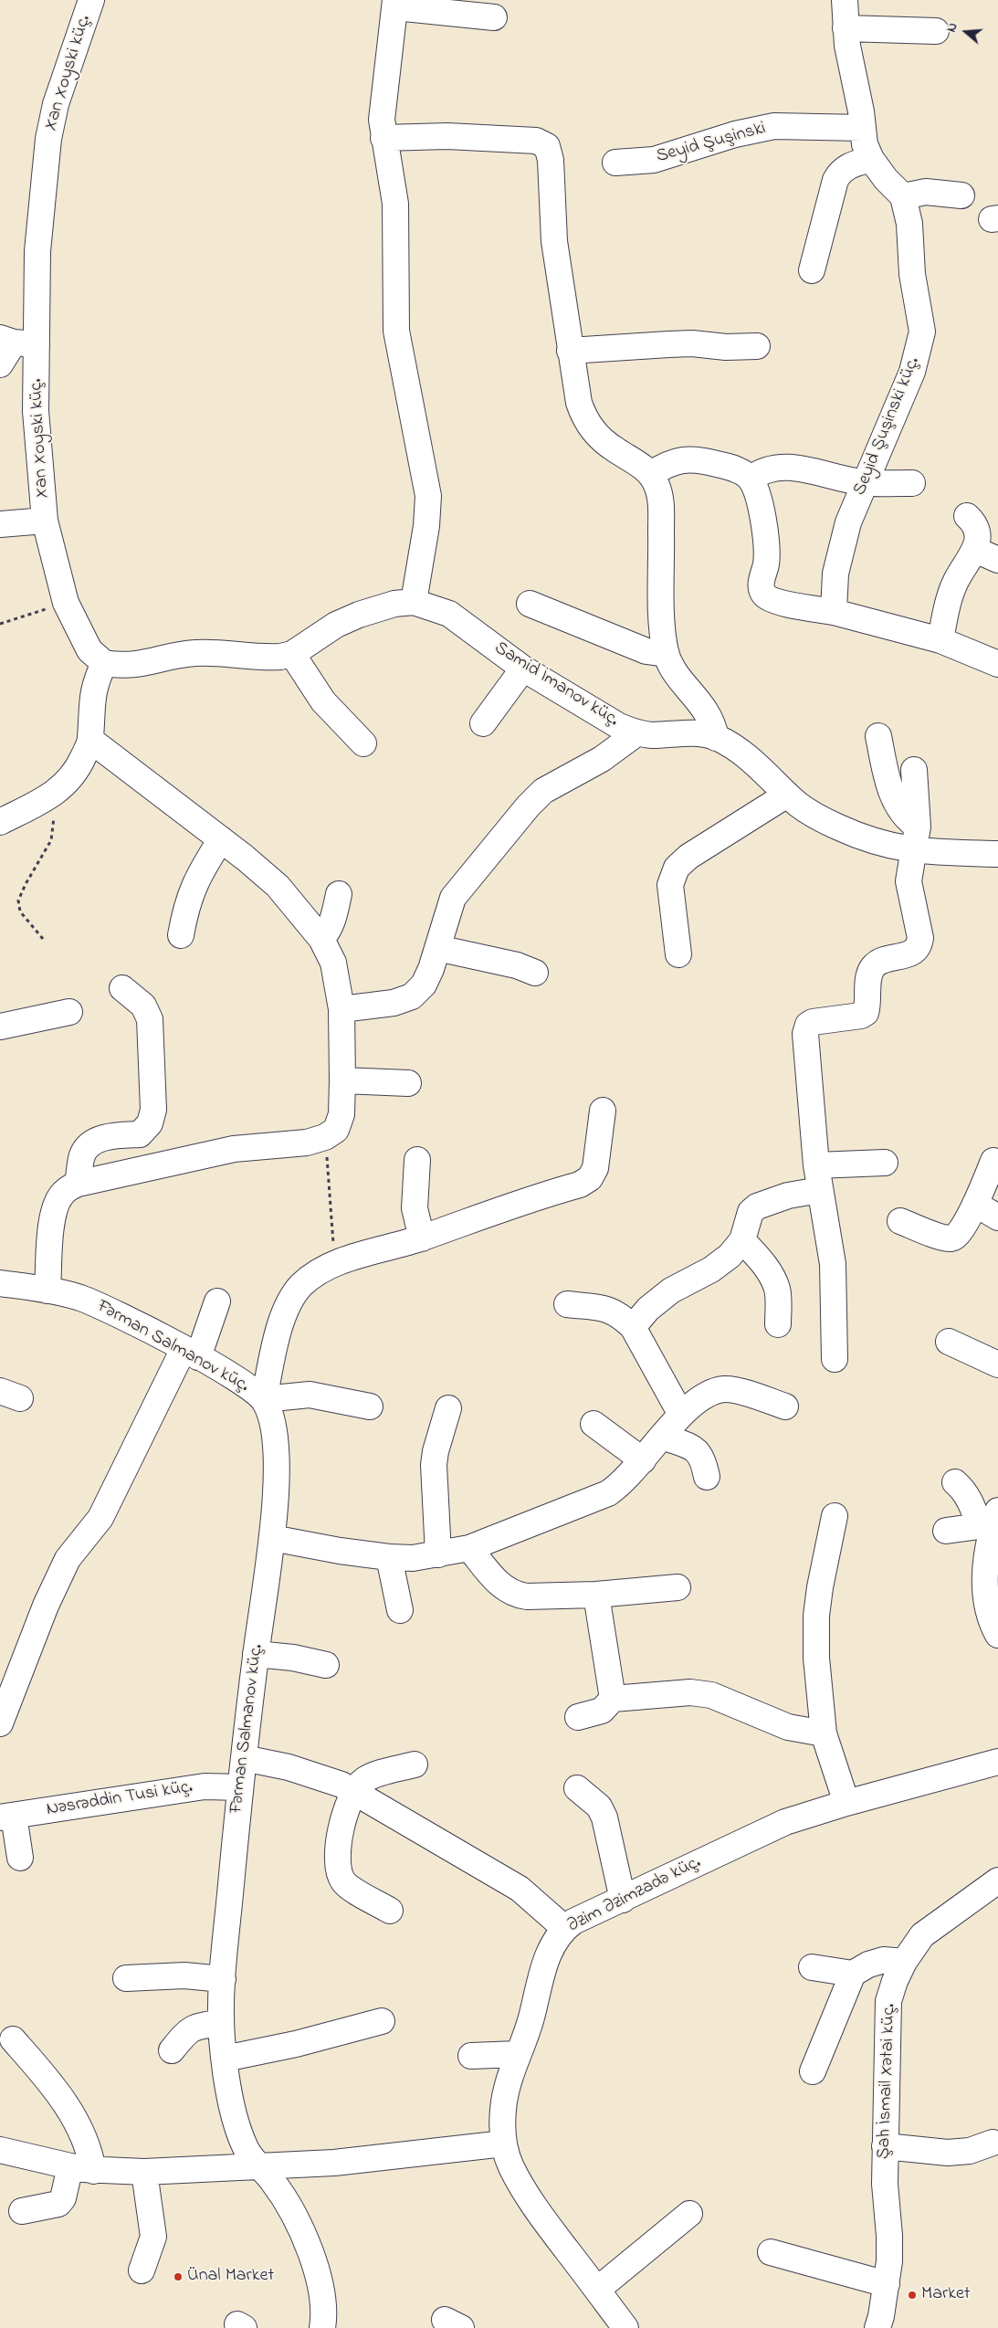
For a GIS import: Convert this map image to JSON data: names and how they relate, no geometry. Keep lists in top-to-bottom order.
{
  "streets": {
    "street": [
      "Xan Xoyski küç.",
      "Seyid Şuşinski",
      "Seyid Şuşinski küç.",
      "Samid İmanov küç.",
      "Fərman Salmanov küç.",
      "Nəsrəddin Tusi küç.",
      "Əzim Əzimzadə küç.",
      "Şah İsmail Xətai küç."
    ]
  },
  "crossings": [
    ["Xan Xoyski küç.", "Samid İmanov küç."],
    ["Fərman Salmanov küç.", "Nəsrəddin Tusi küç."]
  ],
  "places": ["Ünal Market", "Market"],
  "north": "left"
}
